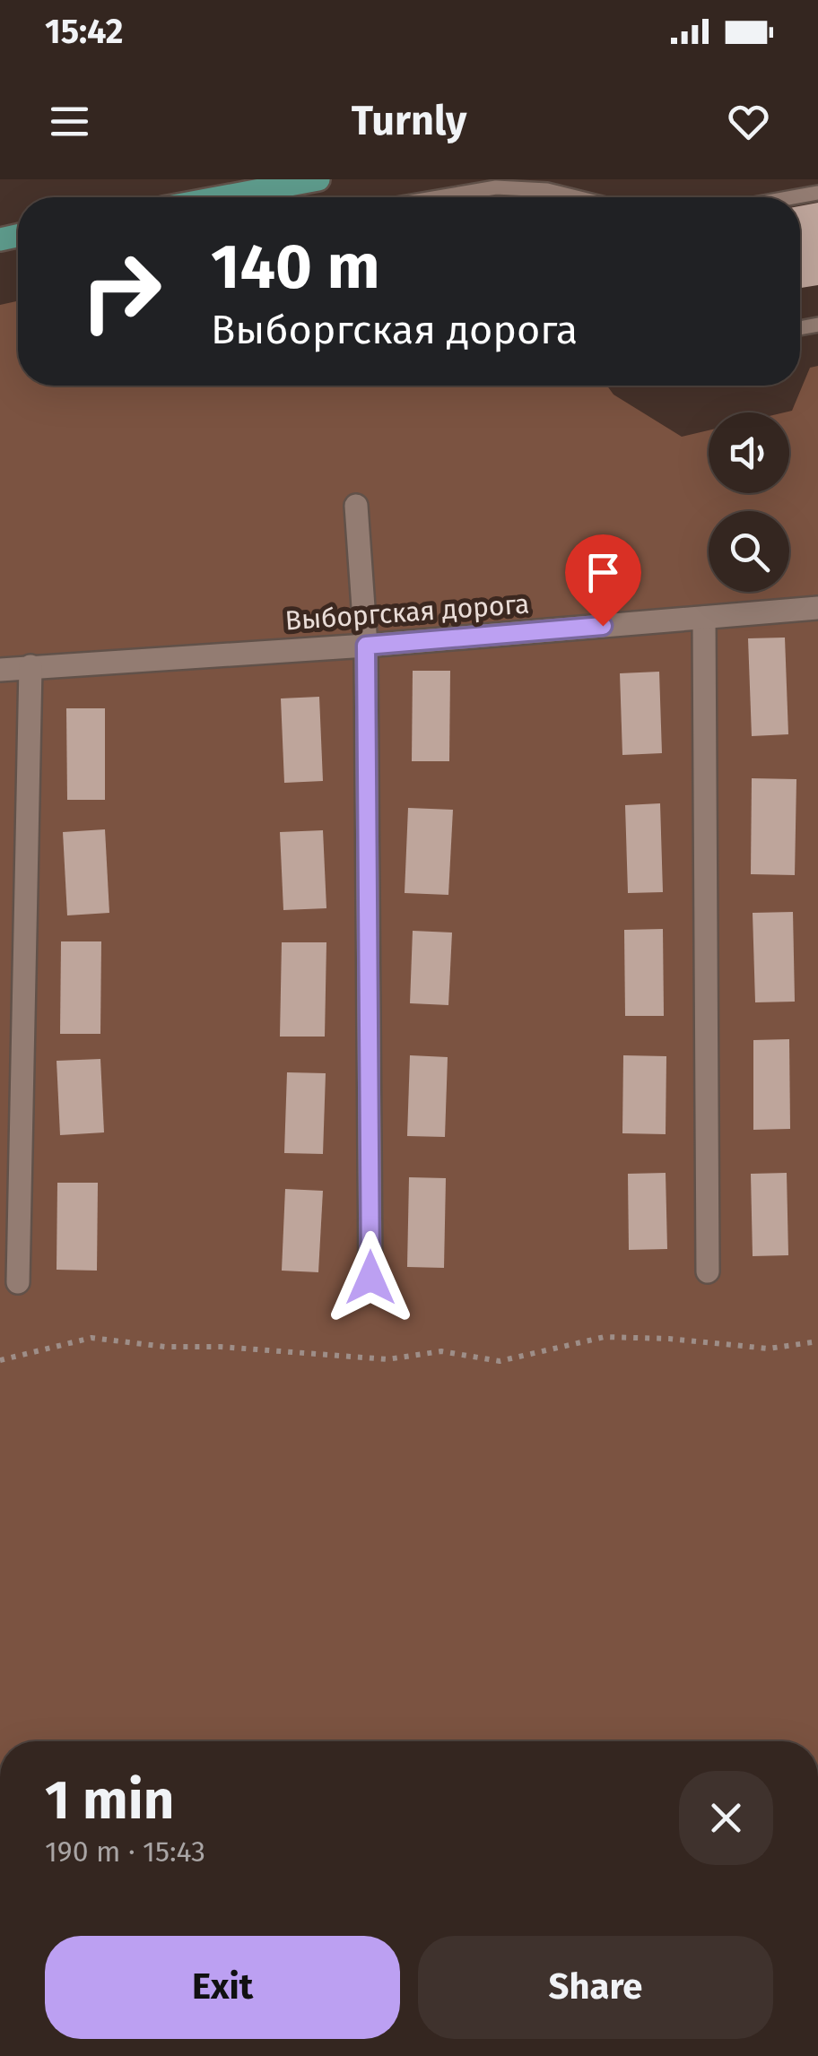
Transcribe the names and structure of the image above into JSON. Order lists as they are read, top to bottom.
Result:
{
  "streets": {
    "street": ["Выборгская дорога"]
  },
  "page": {
    "status": "15:42",
    "header": "Turnly",
    "turn": ["140 m", "Выборгская дорога"],
    "heading": ["1 min", "190 m · 15:43"],
    "buttons": ["Exit", "Share"]
  }
}
